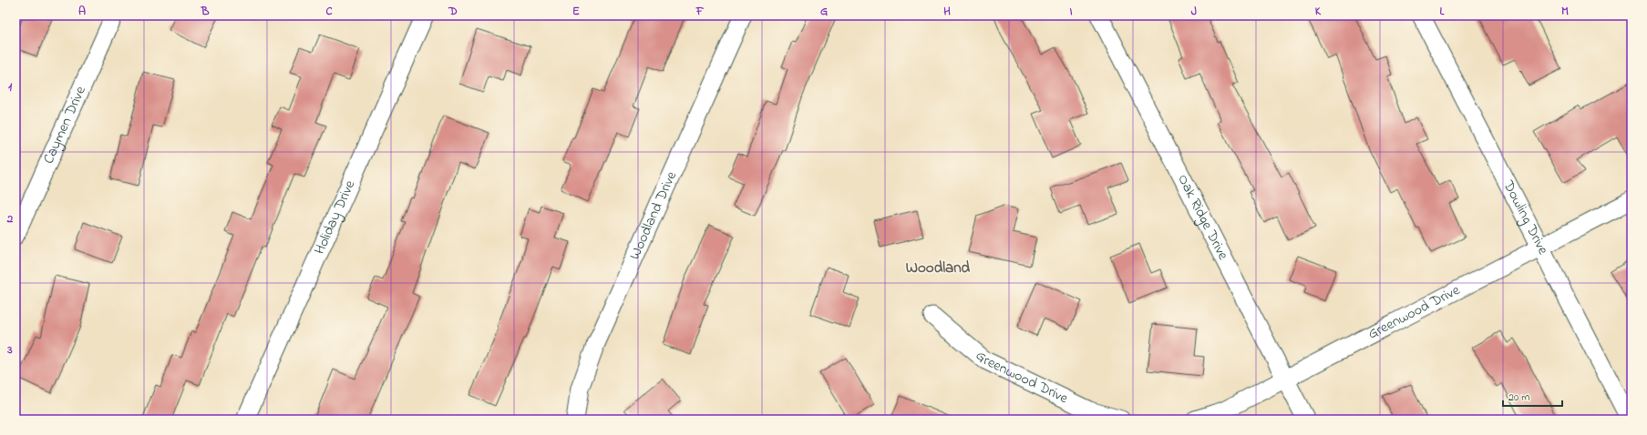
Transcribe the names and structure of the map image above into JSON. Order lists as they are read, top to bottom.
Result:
{
  "streets": {
    "street": [
      "Caymen Drive",
      "Woodland Drive",
      "Holiday Drive",
      "Oak Ridge Drive",
      "Dowling Drive",
      "Greenwood Drive"
    ]
  },
  "crossings": [
    ["Oak Ridge Drive", "Greenwood Drive"],
    ["Dowling Drive", "Greenwood Drive"]
  ],
  "districts": ["Woodland"],
  "scale_bar": "20 m",
  "grid": {
    "columns": [
      "A",
      "B",
      "C",
      "D",
      "E",
      "F",
      "G",
      "H",
      "I",
      "J",
      "K",
      "L",
      "M"
    ],
    "rows": ["1", "2", "3"]
  }
}
